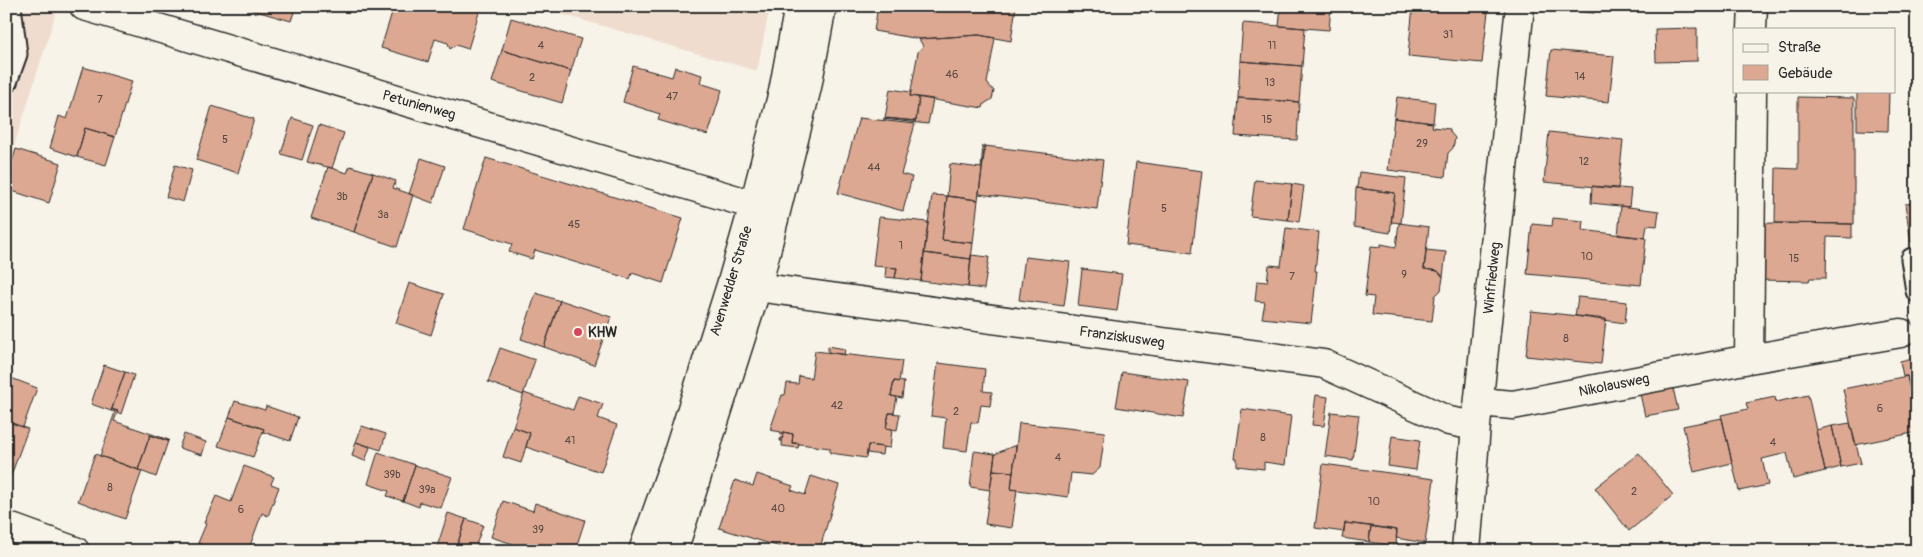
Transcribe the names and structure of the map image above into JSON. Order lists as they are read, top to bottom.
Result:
{
  "streets": {
    "street": [
      "Petunienweg",
      "Winfriedweg",
      "Avenwedder Straße",
      "Franziskusweg",
      "Nikolausweg"
    ]
  },
  "crossings": [
    ["Petunienweg", "Avenwedder Straße"],
    ["Winfriedweg", "Franziskusweg"],
    ["Winfriedweg", "Nikolausweg"],
    ["Avenwedder Straße", "Franziskusweg"],
    ["Franziskusweg", "Nikolausweg"]
  ],
  "places": ["KHW"],
  "house_numbers": [
    "31",
    "4",
    "11",
    "46",
    "14",
    "2",
    "13",
    "47",
    "7",
    "15",
    "5",
    "29",
    "12",
    "44",
    "3b",
    "5",
    "3a",
    "45",
    "1",
    "10",
    "15",
    "9",
    "7",
    "8",
    "42",
    "6",
    "2",
    "8",
    "41",
    "4",
    "4",
    "39b",
    "8",
    "39a",
    "2",
    "10",
    "40",
    "6",
    "39"
  ],
  "legend": ["Straße", "Gebäude"]
}
